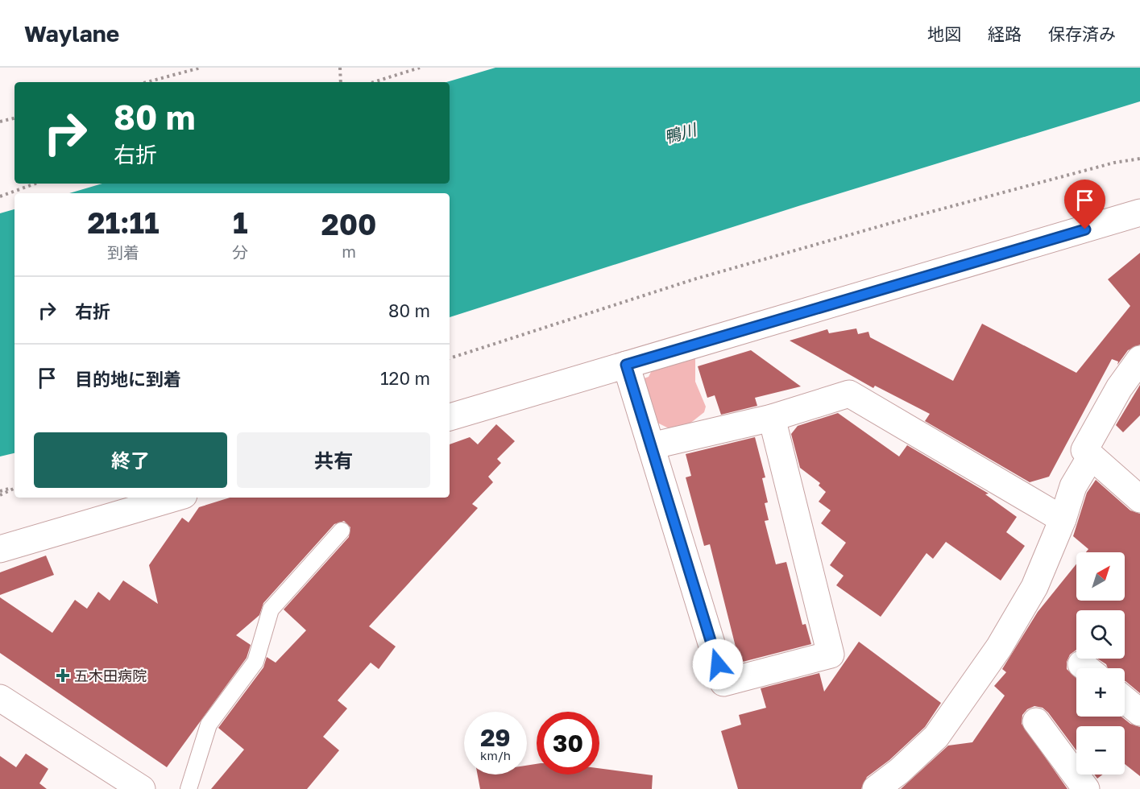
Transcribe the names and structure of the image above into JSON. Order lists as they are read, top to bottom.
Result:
{
  "water": ["鴨川"],
  "places": {
    "health": ["五木田病院"]
  },
  "north": "top right",
  "page": {
    "header": "Waylane",
    "nav": ["地図", "経路", "保存済み"],
    "turn": ["80 m", "右折"],
    "eta": [
      "21:11",
      "到着",
      "1",
      "分",
      "200",
      "m"
    ],
    "list": [
      {
        "name": "右折",
        "value": "80 m"
      },
      {
        "name": "目的地に到着",
        "value": "120 m"
      }
    ],
    "buttons": ["終了", "共有"],
    "map_buttons": ["+", "−"],
    "speed": "29 km/h",
    "limit": "30"
  }
}
